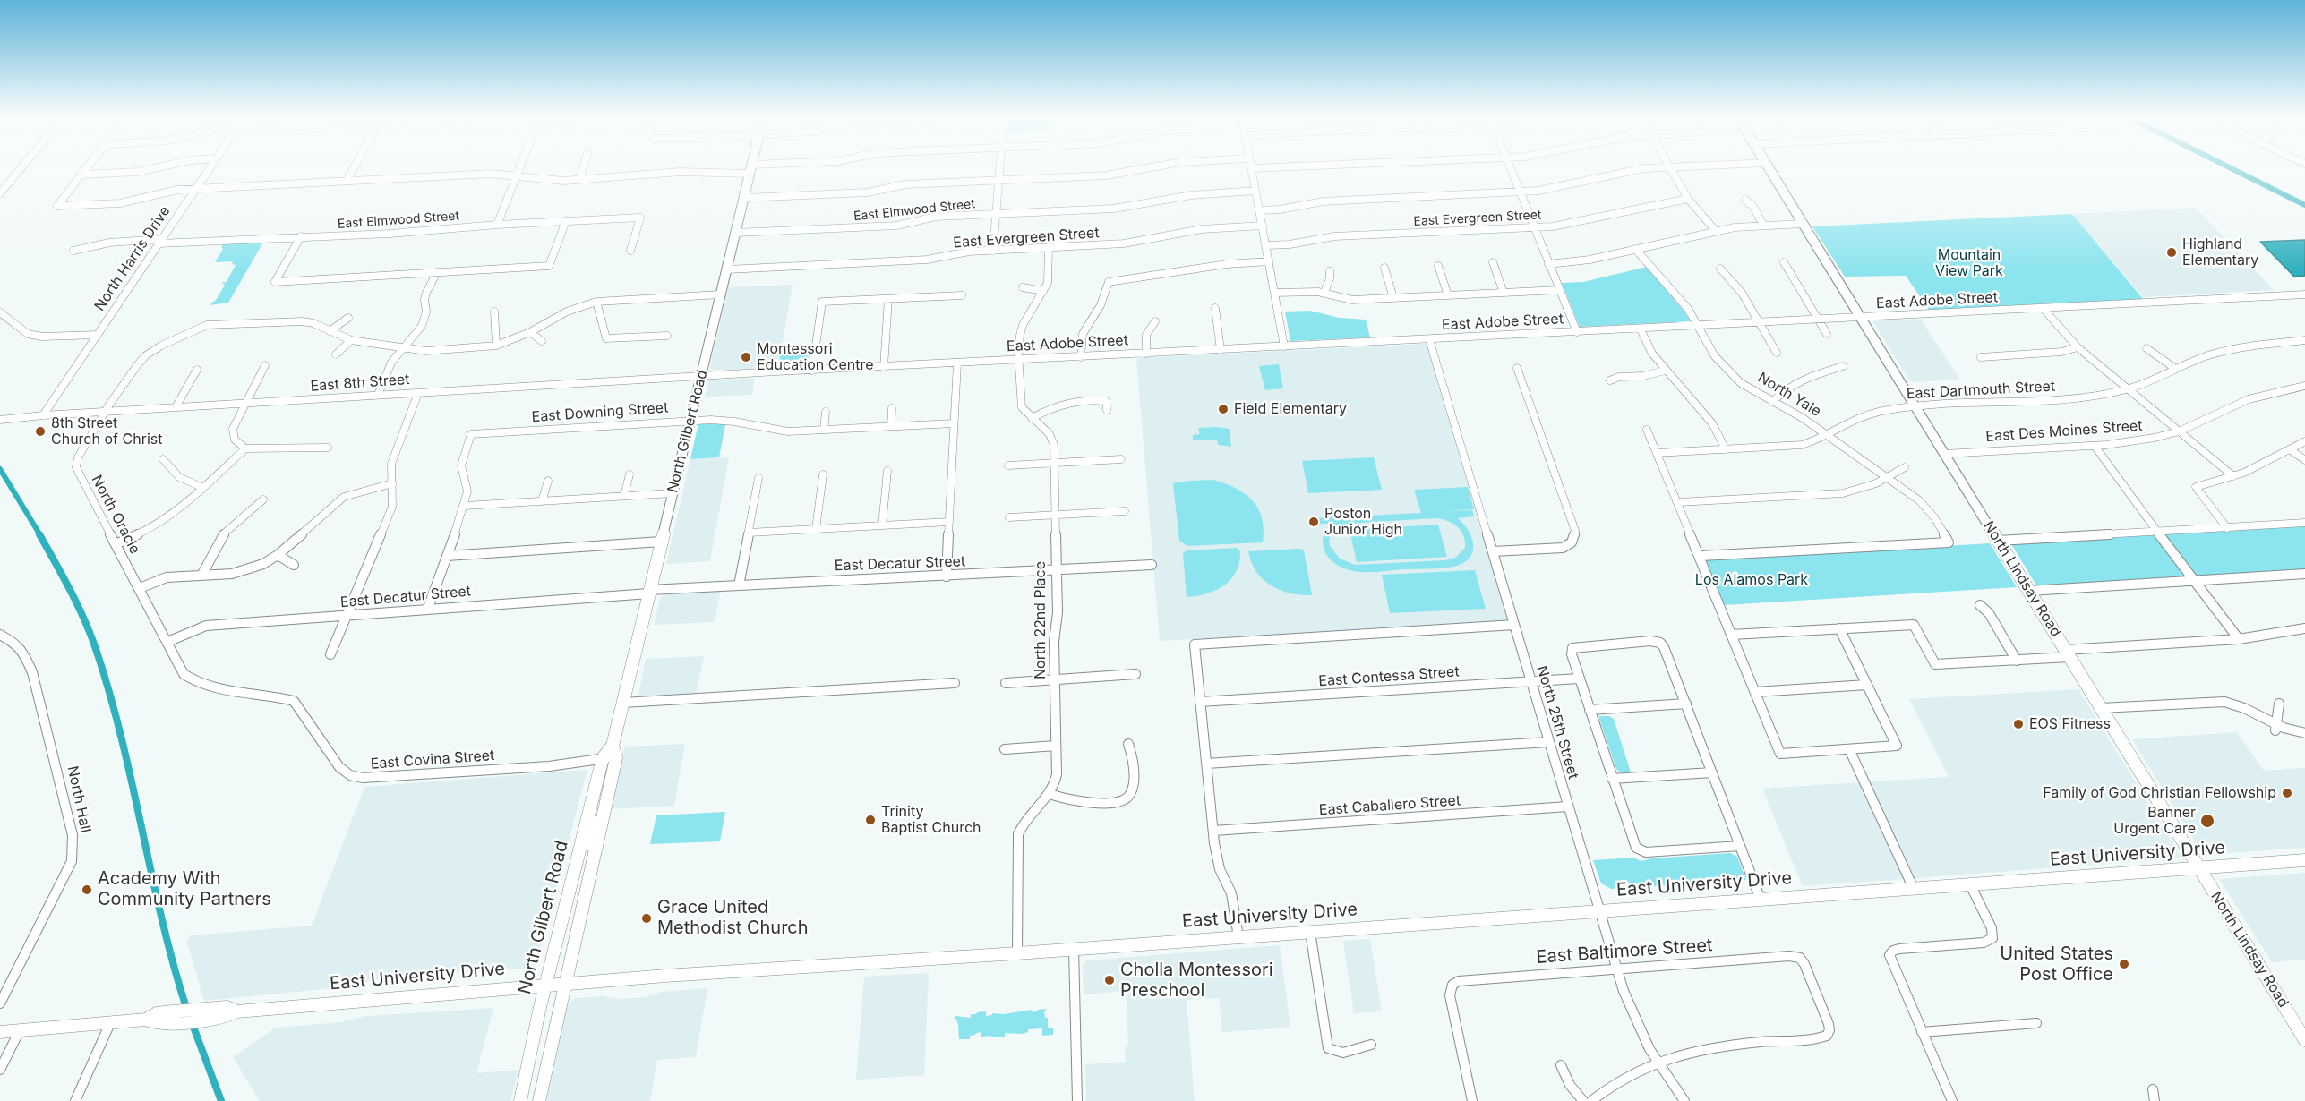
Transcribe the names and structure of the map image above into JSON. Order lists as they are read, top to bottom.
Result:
{
  "streets": {
    "main road": ["North Gilbert Road", "North Lindsay Road", "East University Drive"],
    "street": [
      "East Elmwood Street",
      "East Evergreen Street",
      "North Harris Drive",
      "East Adobe Street",
      "East 8th Street",
      "East Dartmouth Street",
      "North Yale",
      "East Downing Street",
      "East Des Moines Street",
      "North Oracle",
      "East Decatur Street",
      "North 22nd Place",
      "East Contessa Street",
      "North 25th Street",
      "East Covina Street",
      "North Hall",
      "East Caballero Street",
      "East Baltimore Street"
    ]
  },
  "crossings": [
    ["East Elmwood Street", "North Harris Drive"],
    ["East Elmwood Street", "North Gilbert Road"],
    ["East Evergreen Street", "North Gilbert Road"],
    ["North Harris Drive", "East 8th Street"],
    ["East Adobe Street", "East 8th Street"],
    ["East Adobe Street", "North Yale"],
    ["East Adobe Street", "North Gilbert Road"],
    ["East Adobe Street", "North Lindsay Road"],
    ["East Adobe Street", "North 25th Street"],
    ["East 8th Street", "North Gilbert Road"],
    ["East 8th Street", "North Oracle"],
    ["East Dartmouth Street", "North Yale"],
    ["East Dartmouth Street", "North Lindsay Road"],
    ["East Downing Street", "North Gilbert Road"],
    ["North Gilbert Road", "North Oracle"],
    ["North Gilbert Road", "East Decatur Street"],
    ["North Gilbert Road", "East Covina Street"],
    ["North Gilbert Road", "East University Drive"],
    ["East Des Moines Street", "North Lindsay Road"],
    ["North Oracle", "East Decatur Street"],
    ["North Oracle", "East Covina Street"],
    ["East Decatur Street", "North 22nd Place"],
    ["North Lindsay Road", "East University Drive"],
    ["North 22nd Place", "East University Drive"],
    ["East Contessa Street", "North 25th Street"],
    ["North 25th Street", "East Caballero Street"],
    ["North 25th Street", "East University Drive"],
    ["North 25th Street", "East Baltimore Street"]
  ],
  "parks": ["Mountain View Park", "Los Alamos Park"],
  "places": [
    "Highland Elementary",
    "Montessori Education Centre",
    "Field Elementary",
    "8th Street Church of Christ",
    "Poston Junior High",
    "EOS Fitness",
    "Family of God Christian Fellowship",
    "Trinity Baptist Church",
    "Banner Urgent Care",
    "Academy With Community Partners",
    "Grace United Methodist Church",
    "United States Post Office",
    "Cholla Montessori Preschool"
  ]
}
